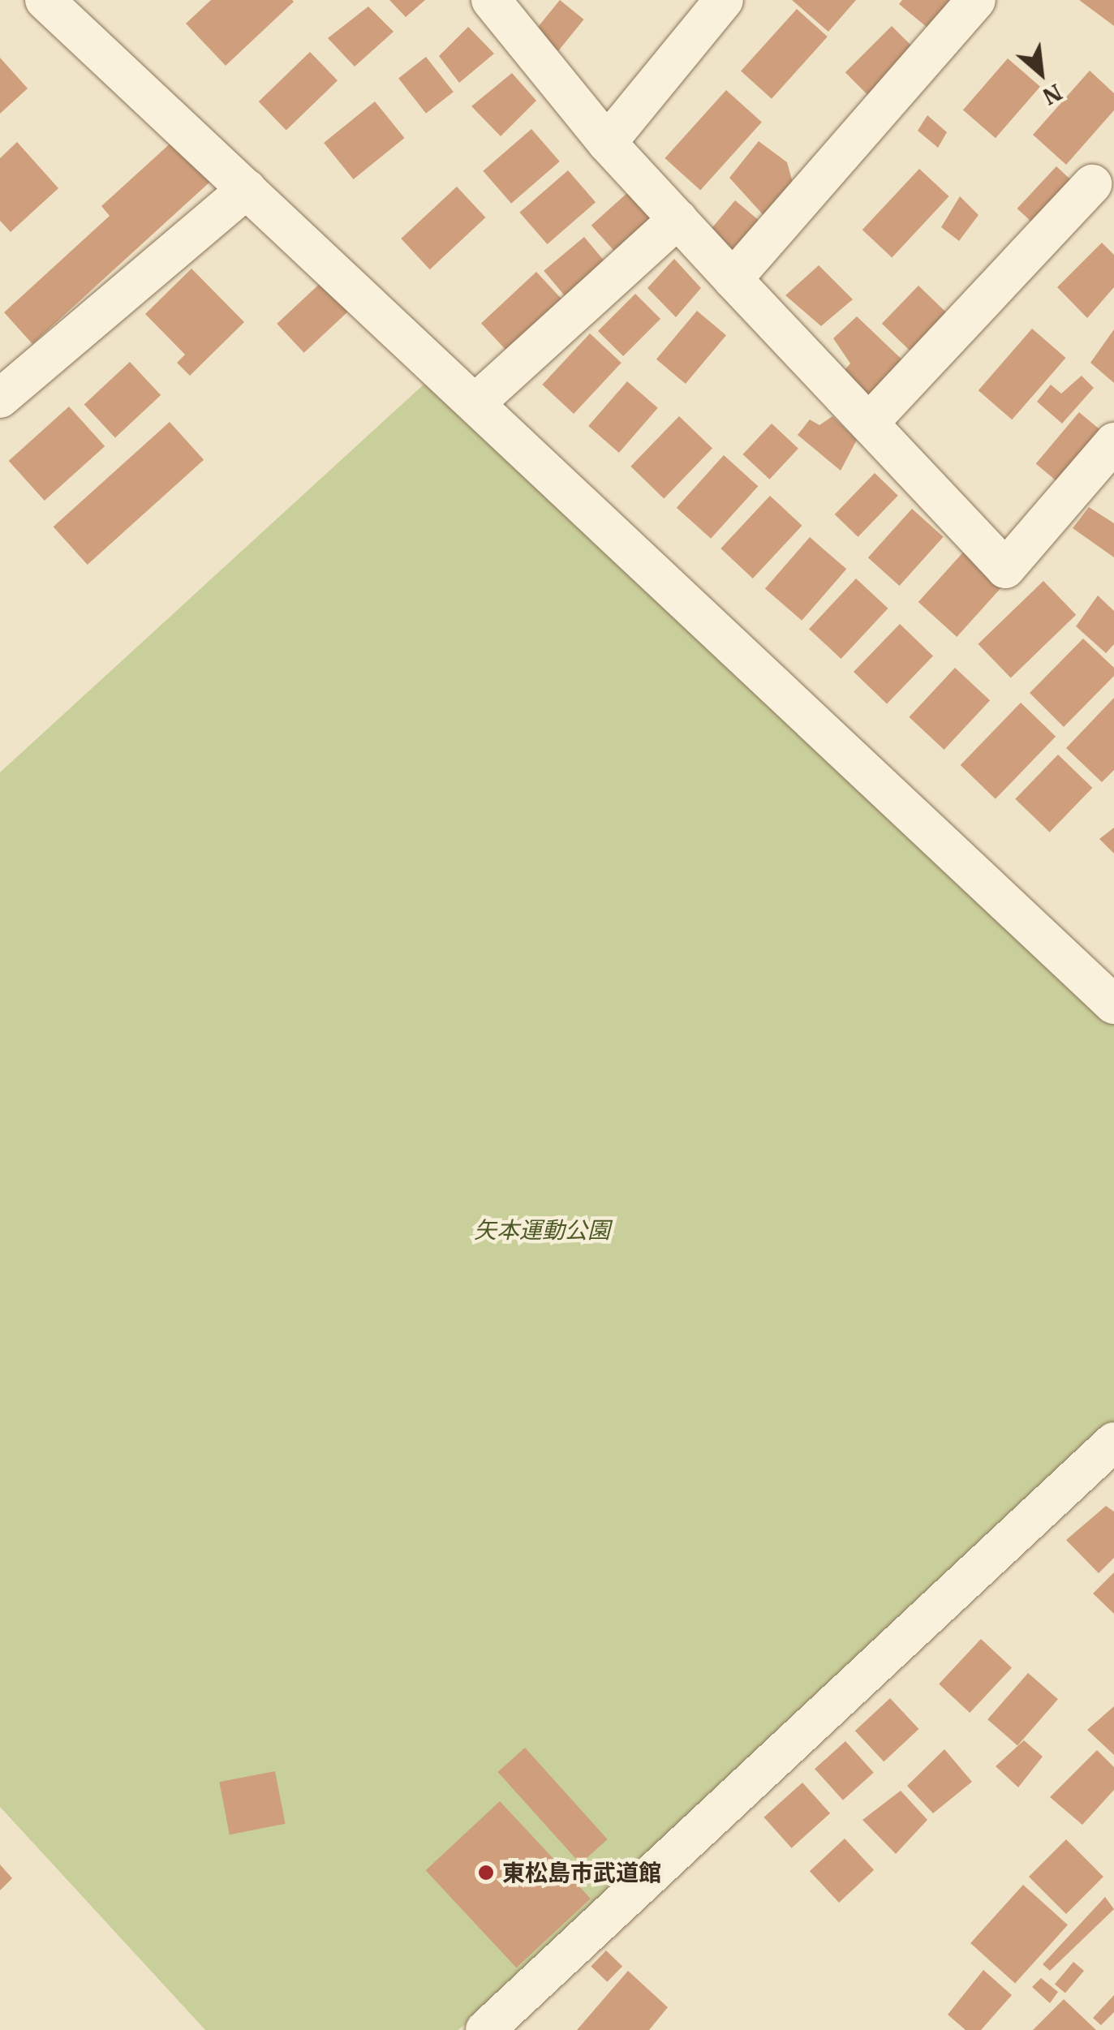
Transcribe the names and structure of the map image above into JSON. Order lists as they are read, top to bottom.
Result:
{
  "parks": ["矢本運動公園"],
  "places": ["東松島市武道館"],
  "north": "bottom right"
}
